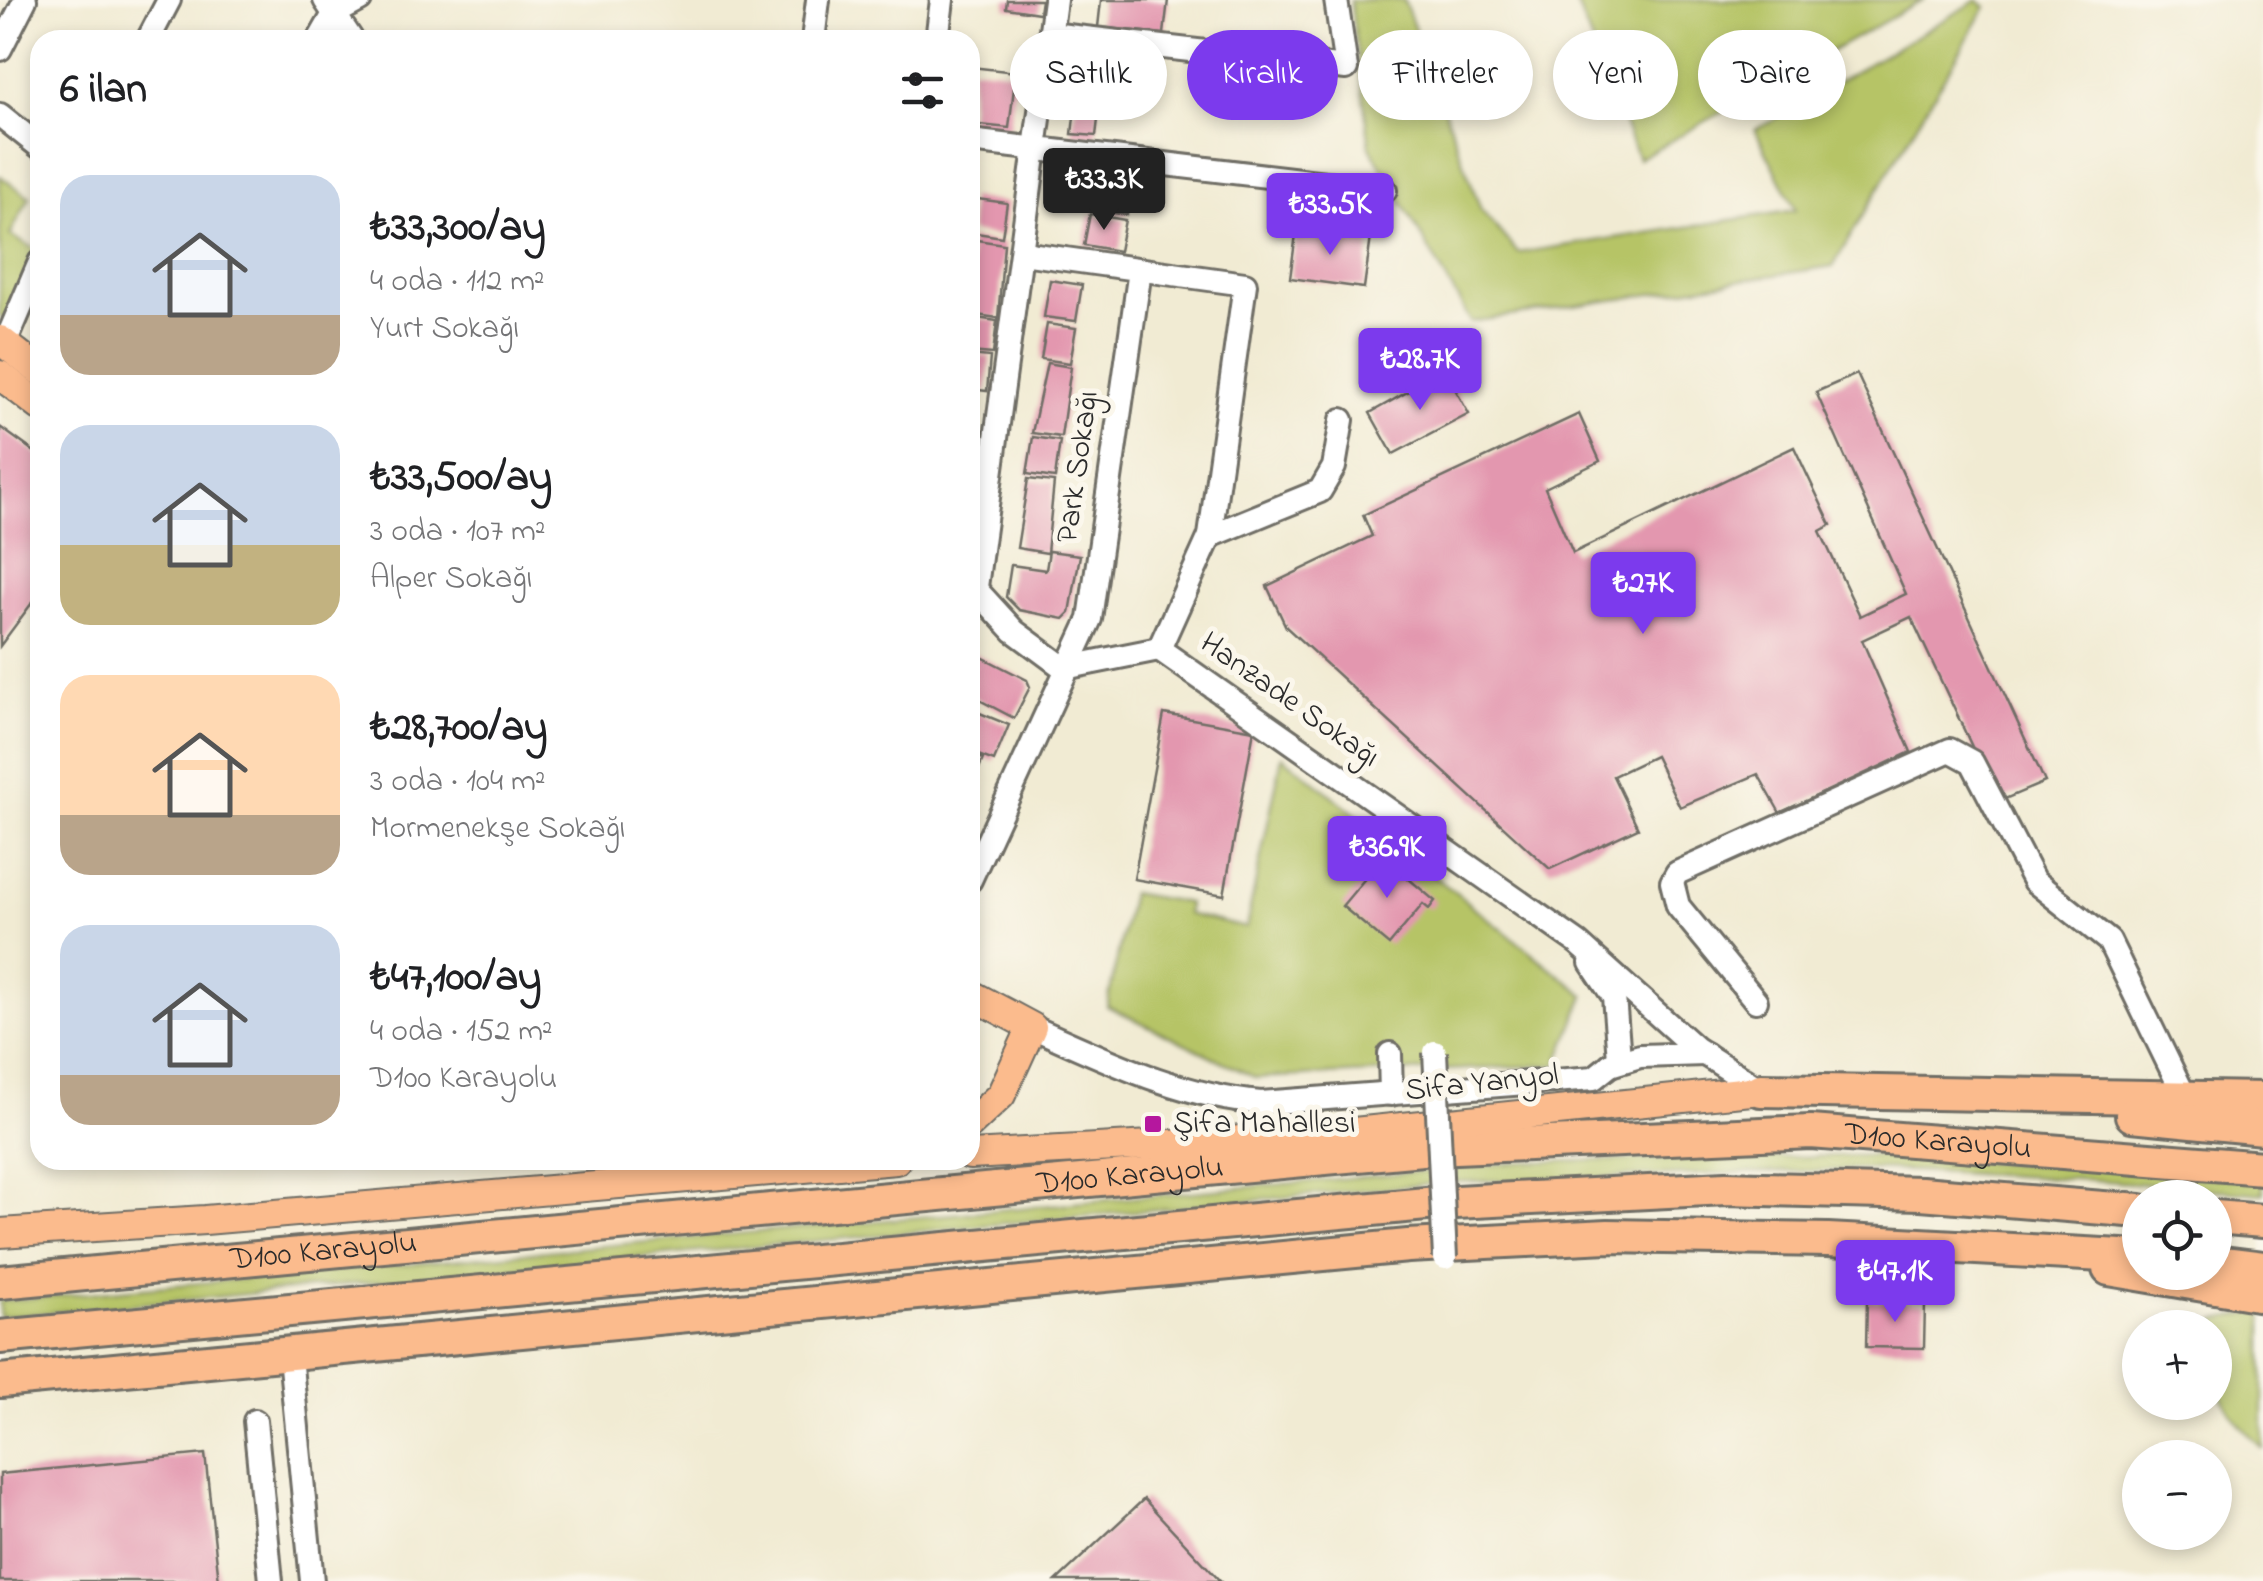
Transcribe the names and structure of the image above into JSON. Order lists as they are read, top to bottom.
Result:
{
  "streets": {
    "highway": ["D100 Karayolu"],
    "main road": ["Sifa Yanyol"],
    "street": ["Park Sokağı", "Hanzade Sokağı"]
  },
  "crossings": [
    ["Hanzade Sokağı", "Sifa Yanyol"]
  ],
  "places": {
    "transit": ["Şifa Mahallesi"]
  },
  "page": {
    "chip": [
      "Satılık",
      "Kiralık",
      "Filtreler",
      "Yeni",
      "Daire"
    ],
    "heading": "6 ilan",
    "price": [
      "₺33.3K",
      "₺33.5K",
      "₺28.7K",
      "₺27K",
      "₺36.9K",
      "₺47.1K"
    ],
    "list": [
      {
        "name": "₺33,300/ay",
        "note": "4 oda · 112 m² · Yurt Sokağı"
      },
      {
        "name": "₺33,500/ay",
        "note": "3 oda · 107 m² · Alper Sokağı"
      },
      {
        "name": "₺28,700/ay",
        "note": "3 oda · 104 m² · Mormenekşe Sokağı"
      },
      {
        "name": "₺47,100/ay",
        "note": "4 oda · 152 m² · D100 Karayolu"
      }
    ],
    "map_buttons": ["+", "−"]
  }
}
